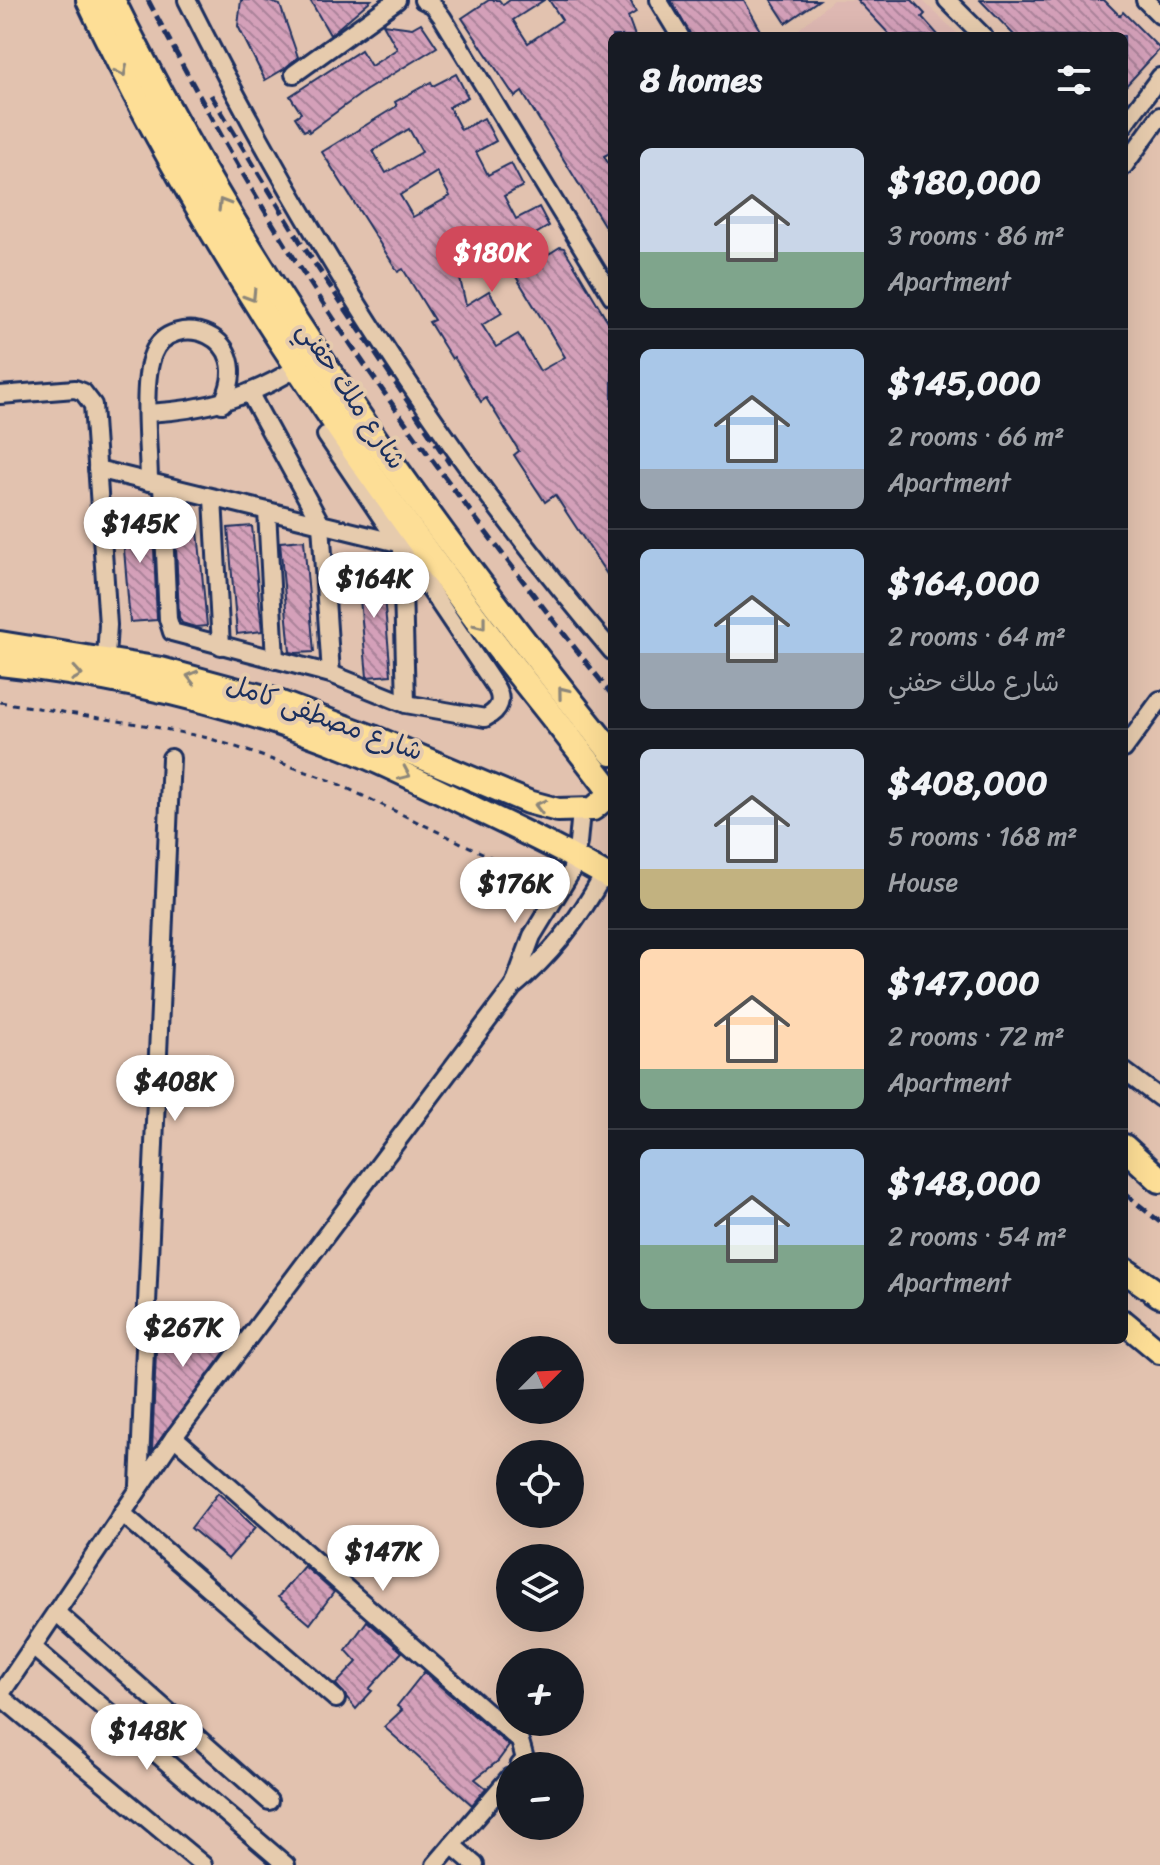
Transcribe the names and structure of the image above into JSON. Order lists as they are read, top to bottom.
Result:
{
  "streets": {
    "highway": ["شارع ملك حفني"],
    "main road": ["شارع مصطفى كامل"]
  },
  "north": "top right",
  "page": {
    "heading": "8 homes",
    "list": [
      {
        "name": "$180,000",
        "note": "3 rooms · 86 m² · Apartment"
      },
      {
        "name": "$145,000",
        "note": "2 rooms · 66 m² · Apartment"
      },
      {
        "name": "$164,000",
        "note": "2 rooms · 64 m² · شارع ملك حفني"
      },
      {
        "name": "$408,000",
        "note": "5 rooms · 168 m² · House"
      },
      {
        "name": "$147,000",
        "note": "2 rooms · 72 m² · Apartment"
      },
      {
        "name": "$148,000",
        "note": "2 rooms · 54 m² · Apartment"
      }
    ],
    "price": [
      "$180K",
      "$145K",
      "$164K",
      "$176K",
      "$408K",
      "$267K",
      "$147K",
      "$148K"
    ],
    "map_buttons": ["+", "−"]
  }
}
